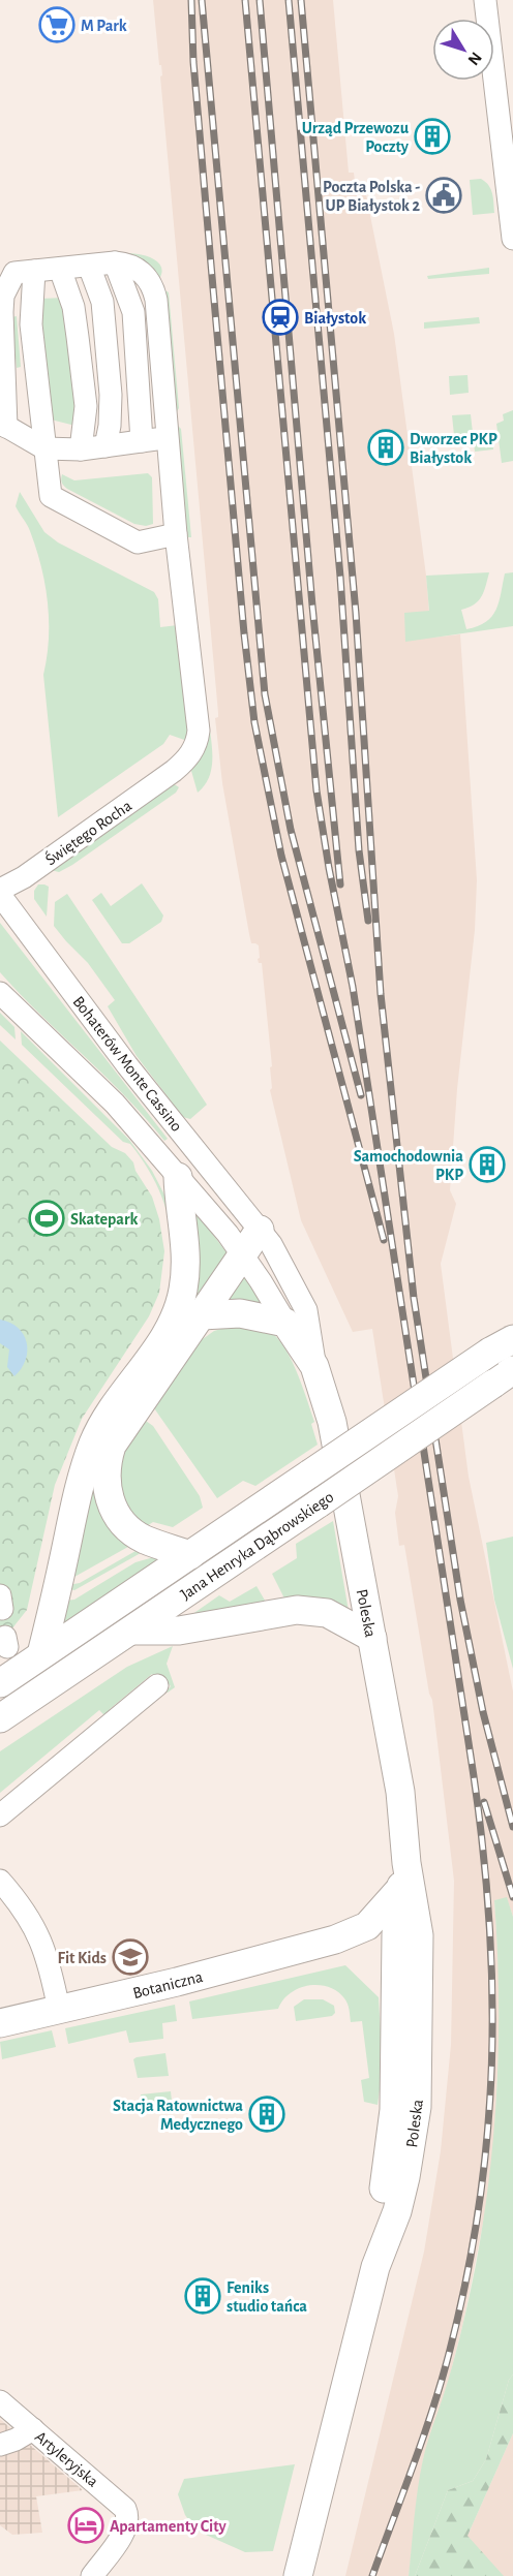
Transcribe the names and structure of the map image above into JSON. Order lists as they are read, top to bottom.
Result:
{
  "streets": {
    "main road": ["Jana Henryka Dąbrowskiego", "Poleska", "Botaniczna"],
    "street": ["Świętego Rocha", "Bohaterów Monte Cassino", "Artyleryjska"]
  },
  "crossings": [
    ["Bohaterów Monte Cassino", "Poleska"],
    ["Poleska", "Botaniczna"]
  ],
  "places": {
    "supermarket": ["M Park"],
    "building": [
      "Urząd Przewozu Poczty",
      "Dworzec PKP Białystok",
      "Samochodownia PKP",
      "Stacja Ratownictwa Medycznego",
      "Feniks studio tańca"
    ],
    "public building": ["Poczta Polska - UP Białystok 2"],
    "station": ["Białystok"],
    "sports": ["Skatepark"],
    "school or university": ["Fit Kids"],
    "hotel": ["Apartamenty City"]
  },
  "north": "bottom right"
}
